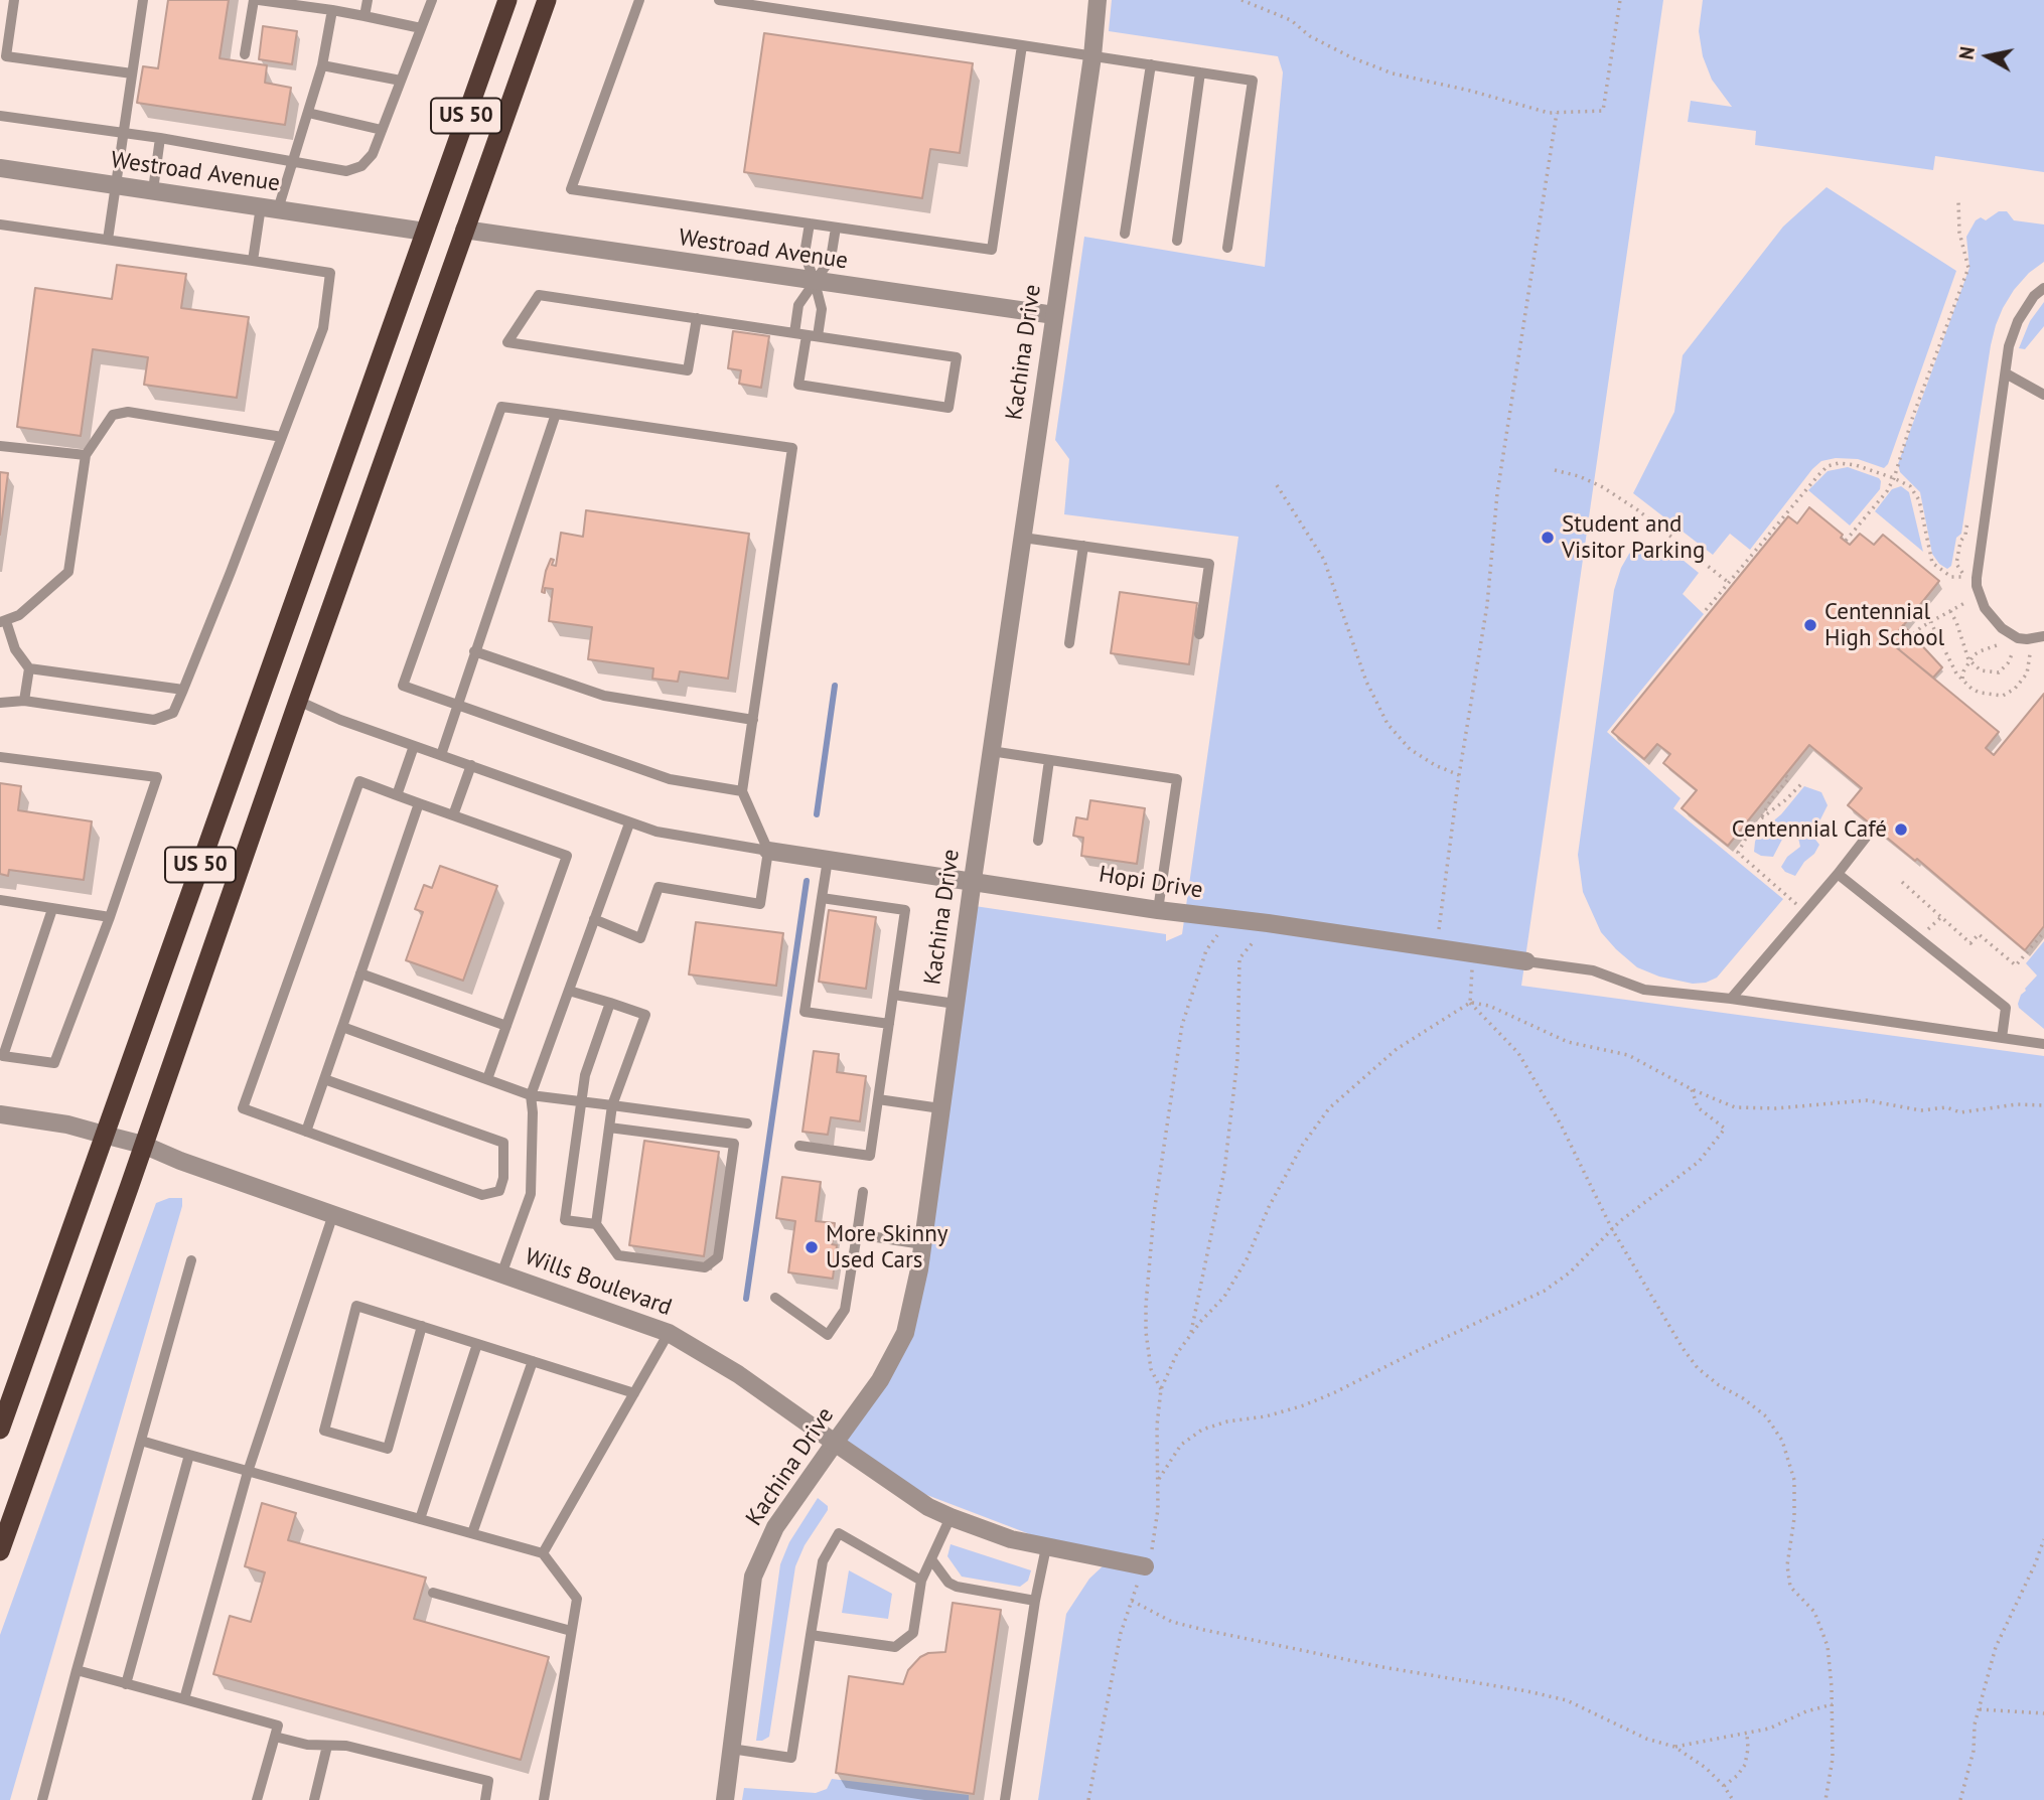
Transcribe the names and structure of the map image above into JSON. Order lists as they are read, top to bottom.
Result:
{
  "streets": {
    "highway": ["US 50"],
    "street": [
      "Westroad Avenue",
      "Kachina Drive",
      "Hopi Drive",
      "Wills Boulevard"
    ]
  },
  "crossings": [
    ["US 50", "Westroad Avenue"],
    ["US 50", "Wills Boulevard"],
    ["Westroad Avenue", "Kachina Drive"],
    ["Kachina Drive", "Hopi Drive"],
    ["Kachina Drive", "Wills Boulevard"]
  ],
  "places": [
    "Student and Visitor Parking",
    "Centennial High School",
    "Centennial Café",
    "More Skinny Used Cars"
  ],
  "north": "left"
}
